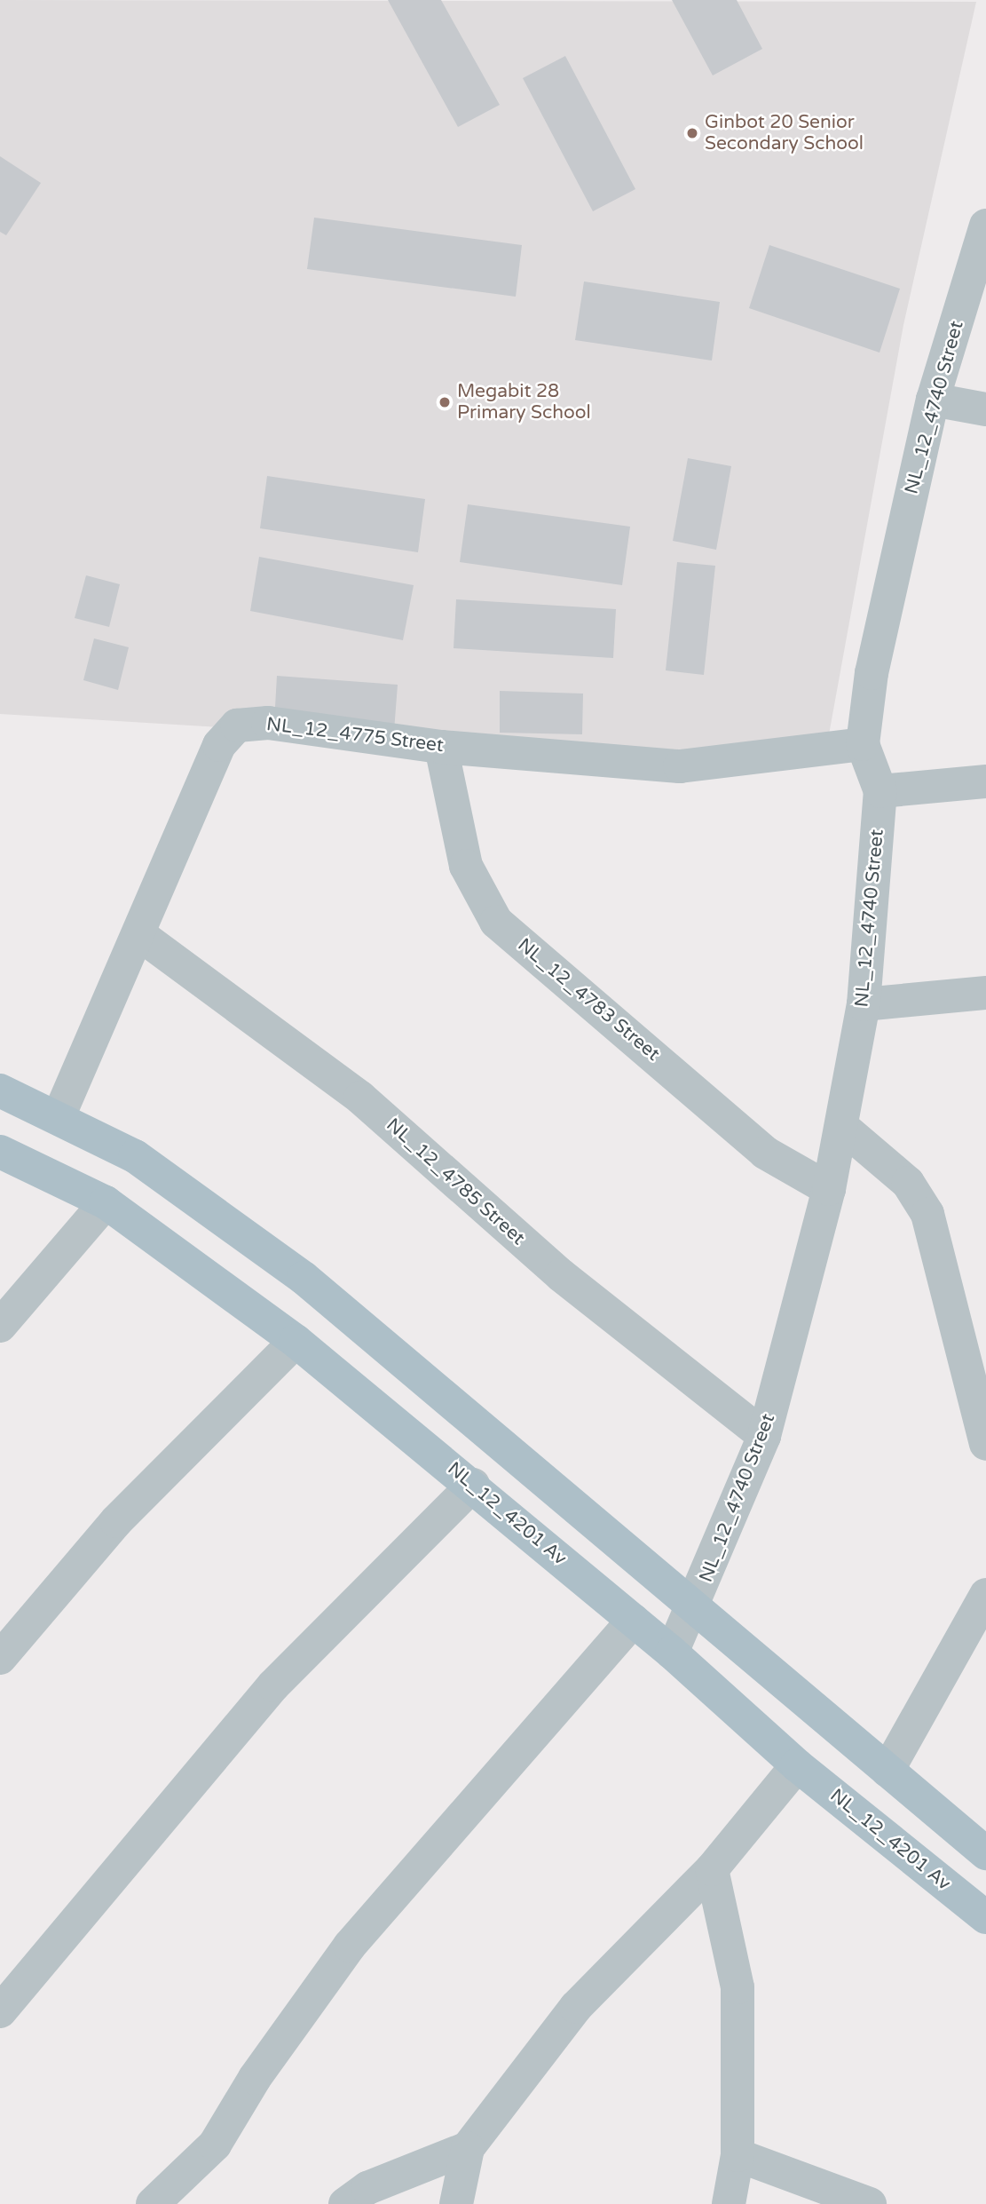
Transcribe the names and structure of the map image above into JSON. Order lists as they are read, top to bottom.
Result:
{
  "streets": {
    "main road": ["NL_12_4201 Av"],
    "street": [
      "NL_12_4740 Street",
      "NL_12_4775 Street",
      "NL_12_4783 Street",
      "NL_12_4785 Street"
    ]
  },
  "crossings": [
    ["NL_12_4740 Street", "NL_12_4775 Street"],
    ["NL_12_4740 Street", "NL_12_4783 Street"],
    ["NL_12_4740 Street", "NL_12_4785 Street"],
    ["NL_12_4740 Street", "NL_12_4201 Av"],
    ["NL_12_4775 Street", "NL_12_4783 Street"],
    ["NL_12_4775 Street", "NL_12_4785 Street"]
  ],
  "places": ["Ginbot 20 Senior Secondary School", "Megabit 28 Primary School"]
}
